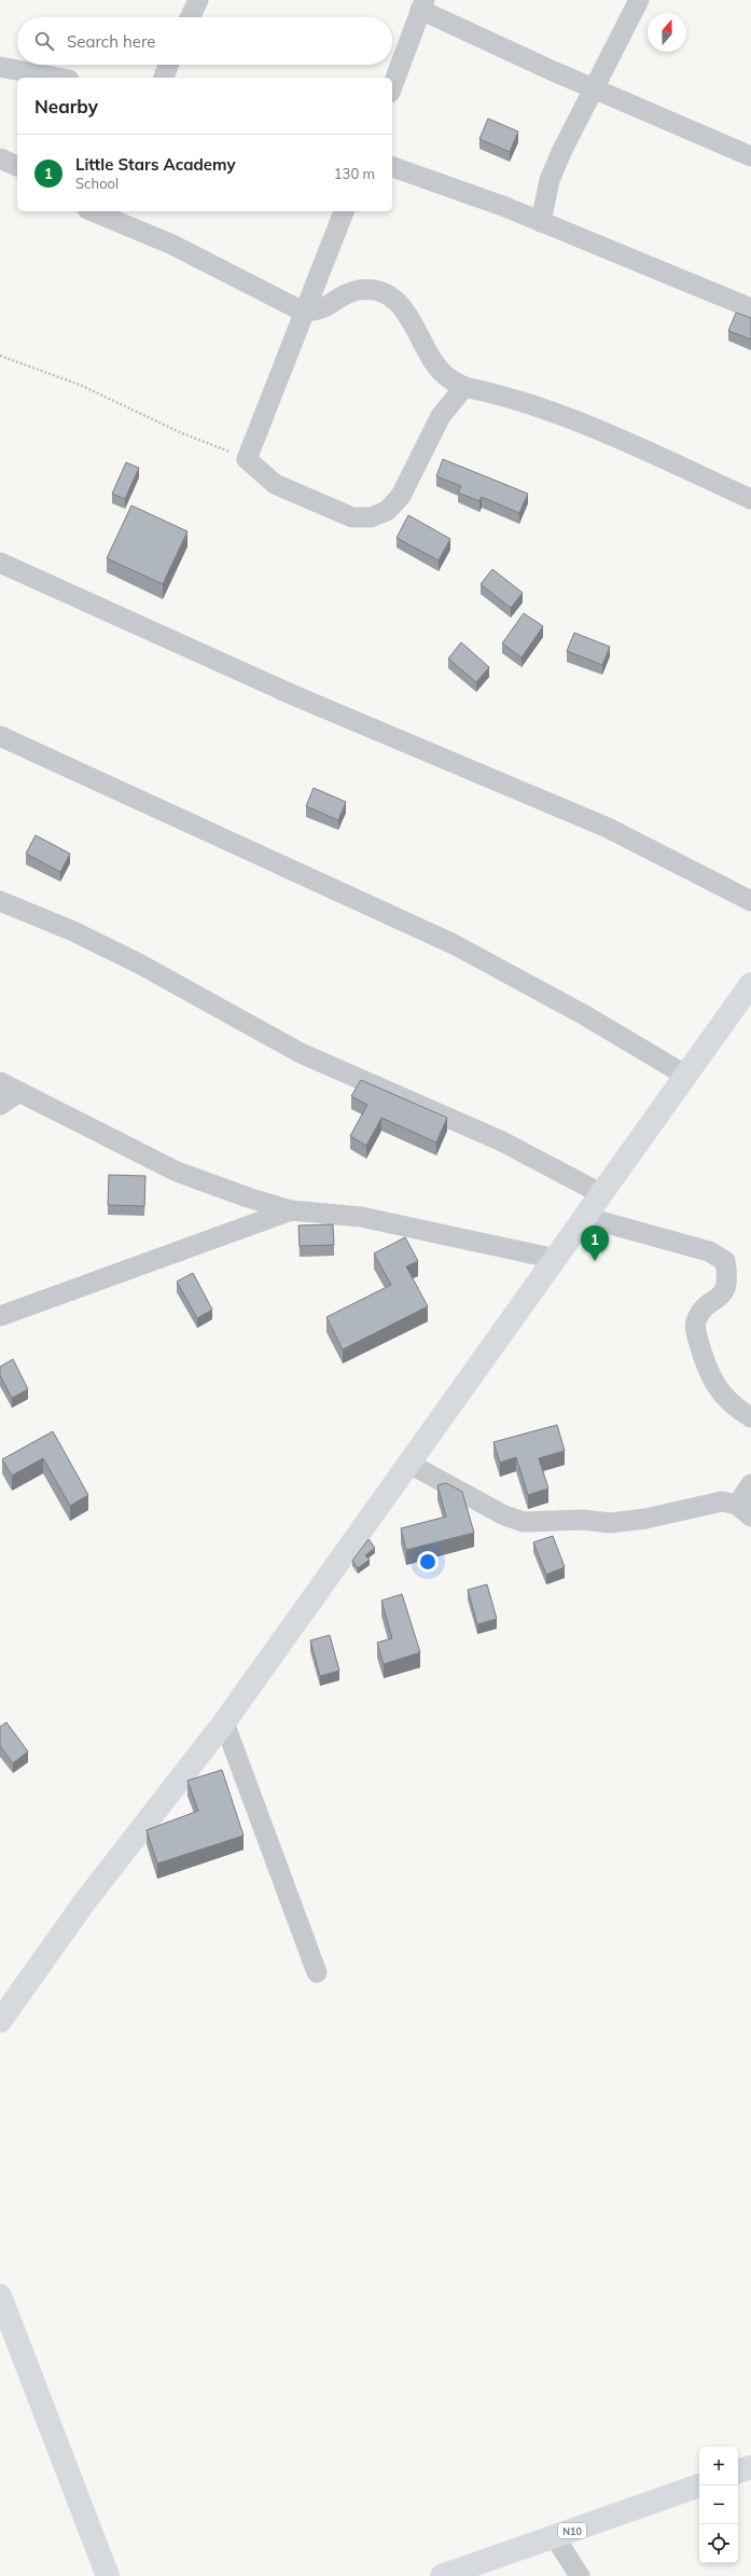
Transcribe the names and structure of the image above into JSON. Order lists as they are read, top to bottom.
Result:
{
  "streets": {
    "main road": ["N10"]
  },
  "north": "top",
  "page": {
    "search": "Search here",
    "heading": "Nearby",
    "list": [
      {
        "mark": "1",
        "name": "Little Stars Academy",
        "note": "School",
        "value": "130 m"
      }
    ],
    "pins": "1",
    "map_buttons": ["+", "−"]
  }
}
